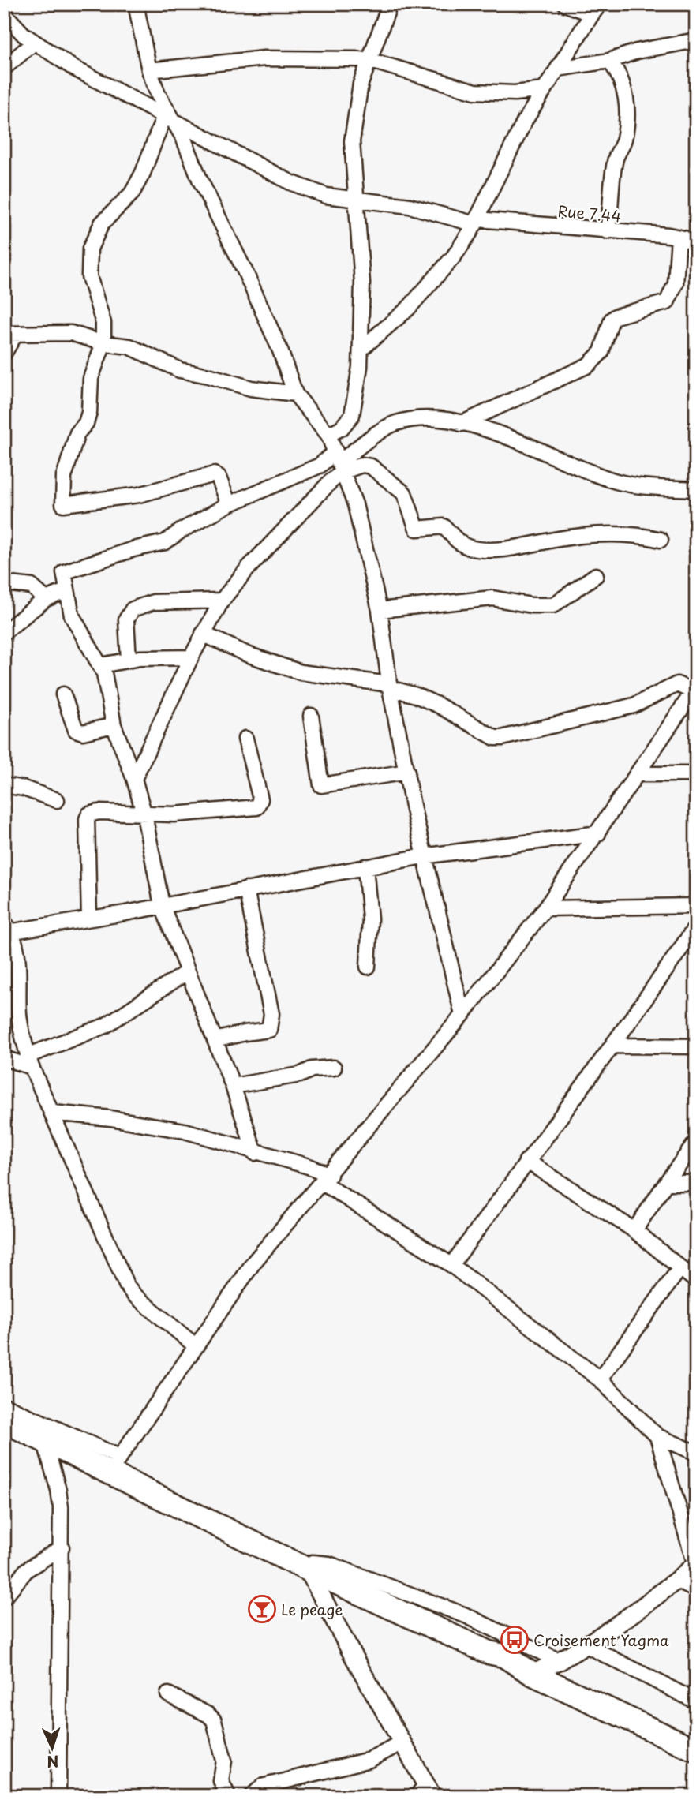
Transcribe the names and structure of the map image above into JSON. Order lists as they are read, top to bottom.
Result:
{
  "streets": {
    "street": ["Rue 7.44"]
  },
  "places": {
    "bar": ["Le peage"],
    "bus stop": ["Croisement Yagma"]
  },
  "north": "bottom"
}
